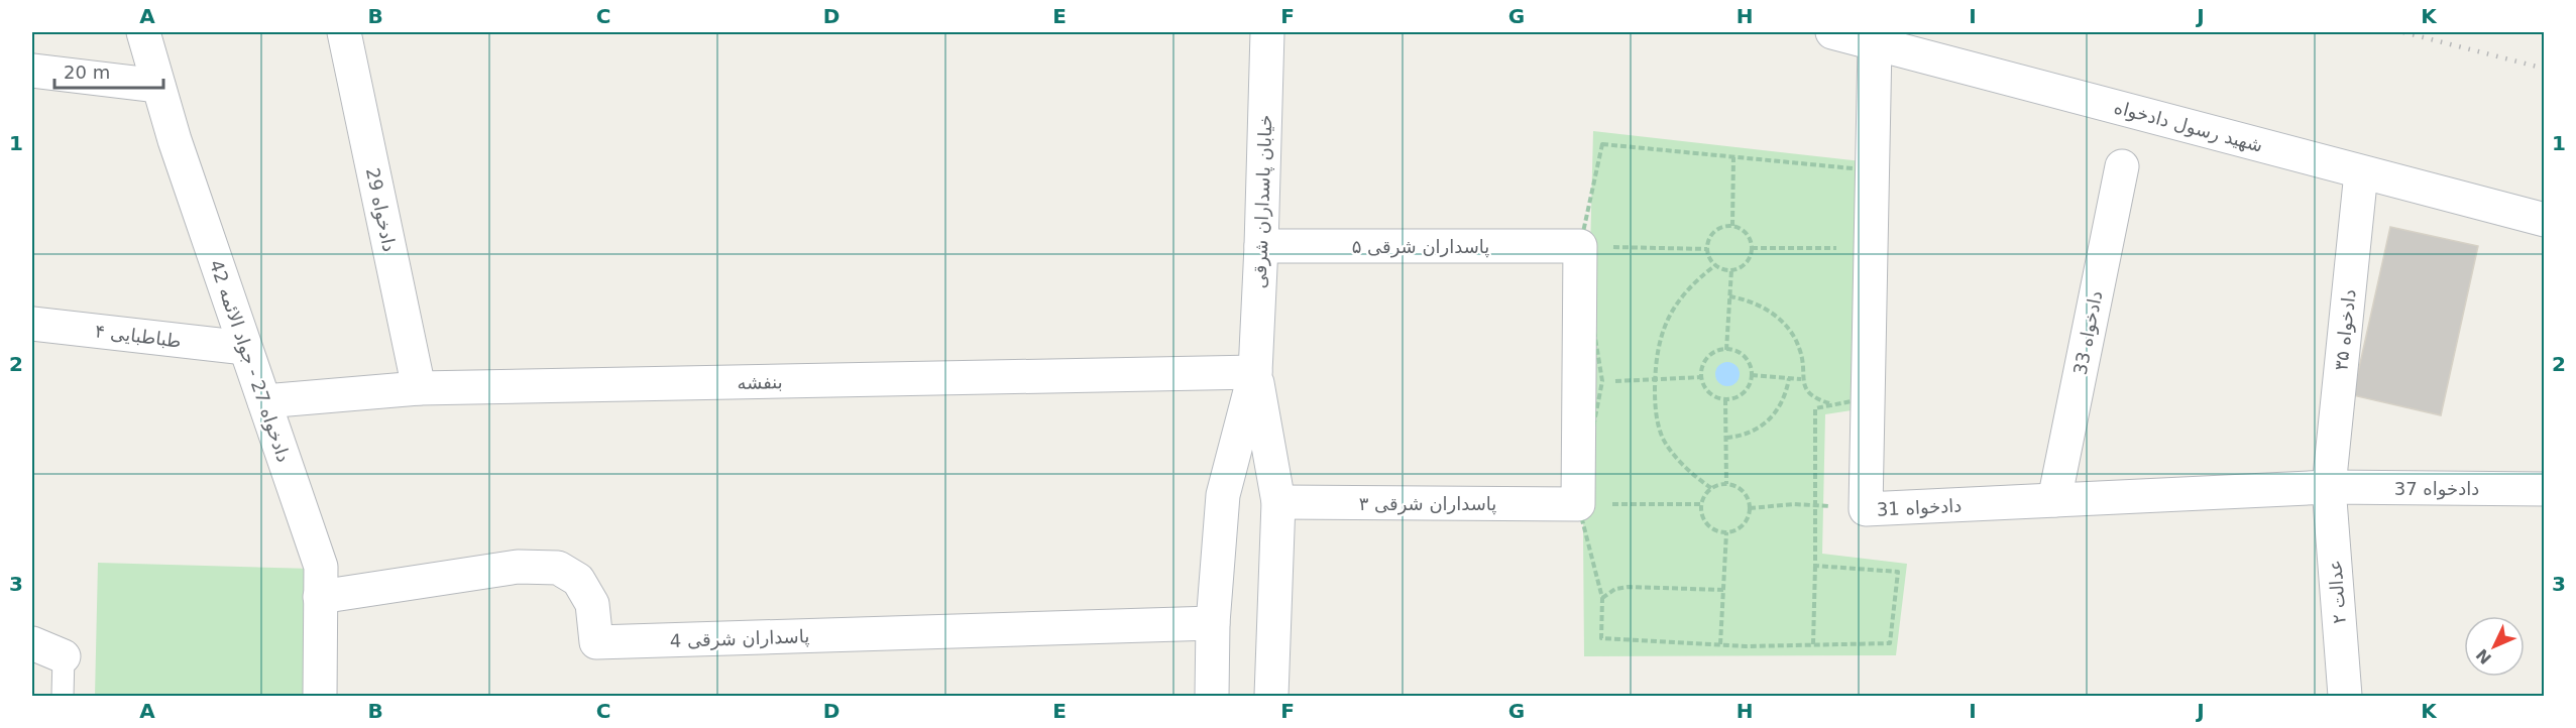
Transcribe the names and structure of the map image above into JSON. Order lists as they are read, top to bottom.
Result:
{
  "streets": {
    "street": [
      "شهید رسول دادخواه",
      "خیابان پاسداران شرقی",
      "دادخواه 29",
      "پاسداران شرقی ۵",
      "دادخواه ۳۵",
      "دادخواه 33",
      "طباطبایی ۴",
      "دادخواه 27 - جواد الائمه 42",
      "بنفشه",
      "دادخواه 37",
      "پاسداران شرقی ۳",
      "دادخواه 31",
      "عدالت ۲",
      "پاسداران شرقی 4"
    ]
  },
  "crossings": [
    ["شهید رسول دادخواه", "دادخواه ۳۵"],
    ["شهید رسول دادخواه", "دادخواه 31"],
    ["خیابان پاسداران شرقی", "پاسداران شرقی ۵"],
    ["خیابان پاسداران شرقی", "بنفشه"],
    ["خیابان پاسداران شرقی", "پاسداران شرقی ۳"],
    ["خیابان پاسداران شرقی", "پاسداران شرقی 4"],
    ["دادخواه 29", "بنفشه"],
    ["دادخواه ۳۵", "دادخواه 37"],
    ["دادخواه ۳۵", "دادخواه 31"],
    ["دادخواه ۳۵", "عدالت ۲"],
    ["دادخواه 33", "دادخواه 31"],
    ["طباطبایی ۴", "دادخواه 27 - جواد الائمه 42"],
    ["دادخواه 27 - جواد الائمه 42", "بنفشه"],
    ["دادخواه 27 - جواد الائمه 42", "پاسداران شرقی 4"],
    ["دادخواه 37", "دادخواه 31"],
    ["دادخواه 37", "عدالت ۲"],
    ["دادخواه 31", "عدالت ۲"]
  ],
  "scale_bar": "20 m",
  "north": "bottom left",
  "grid": {
    "columns": [
      "A",
      "B",
      "C",
      "D",
      "E",
      "F",
      "G",
      "H",
      "I",
      "J",
      "K"
    ],
    "rows": ["1", "2", "3"]
  }
}
